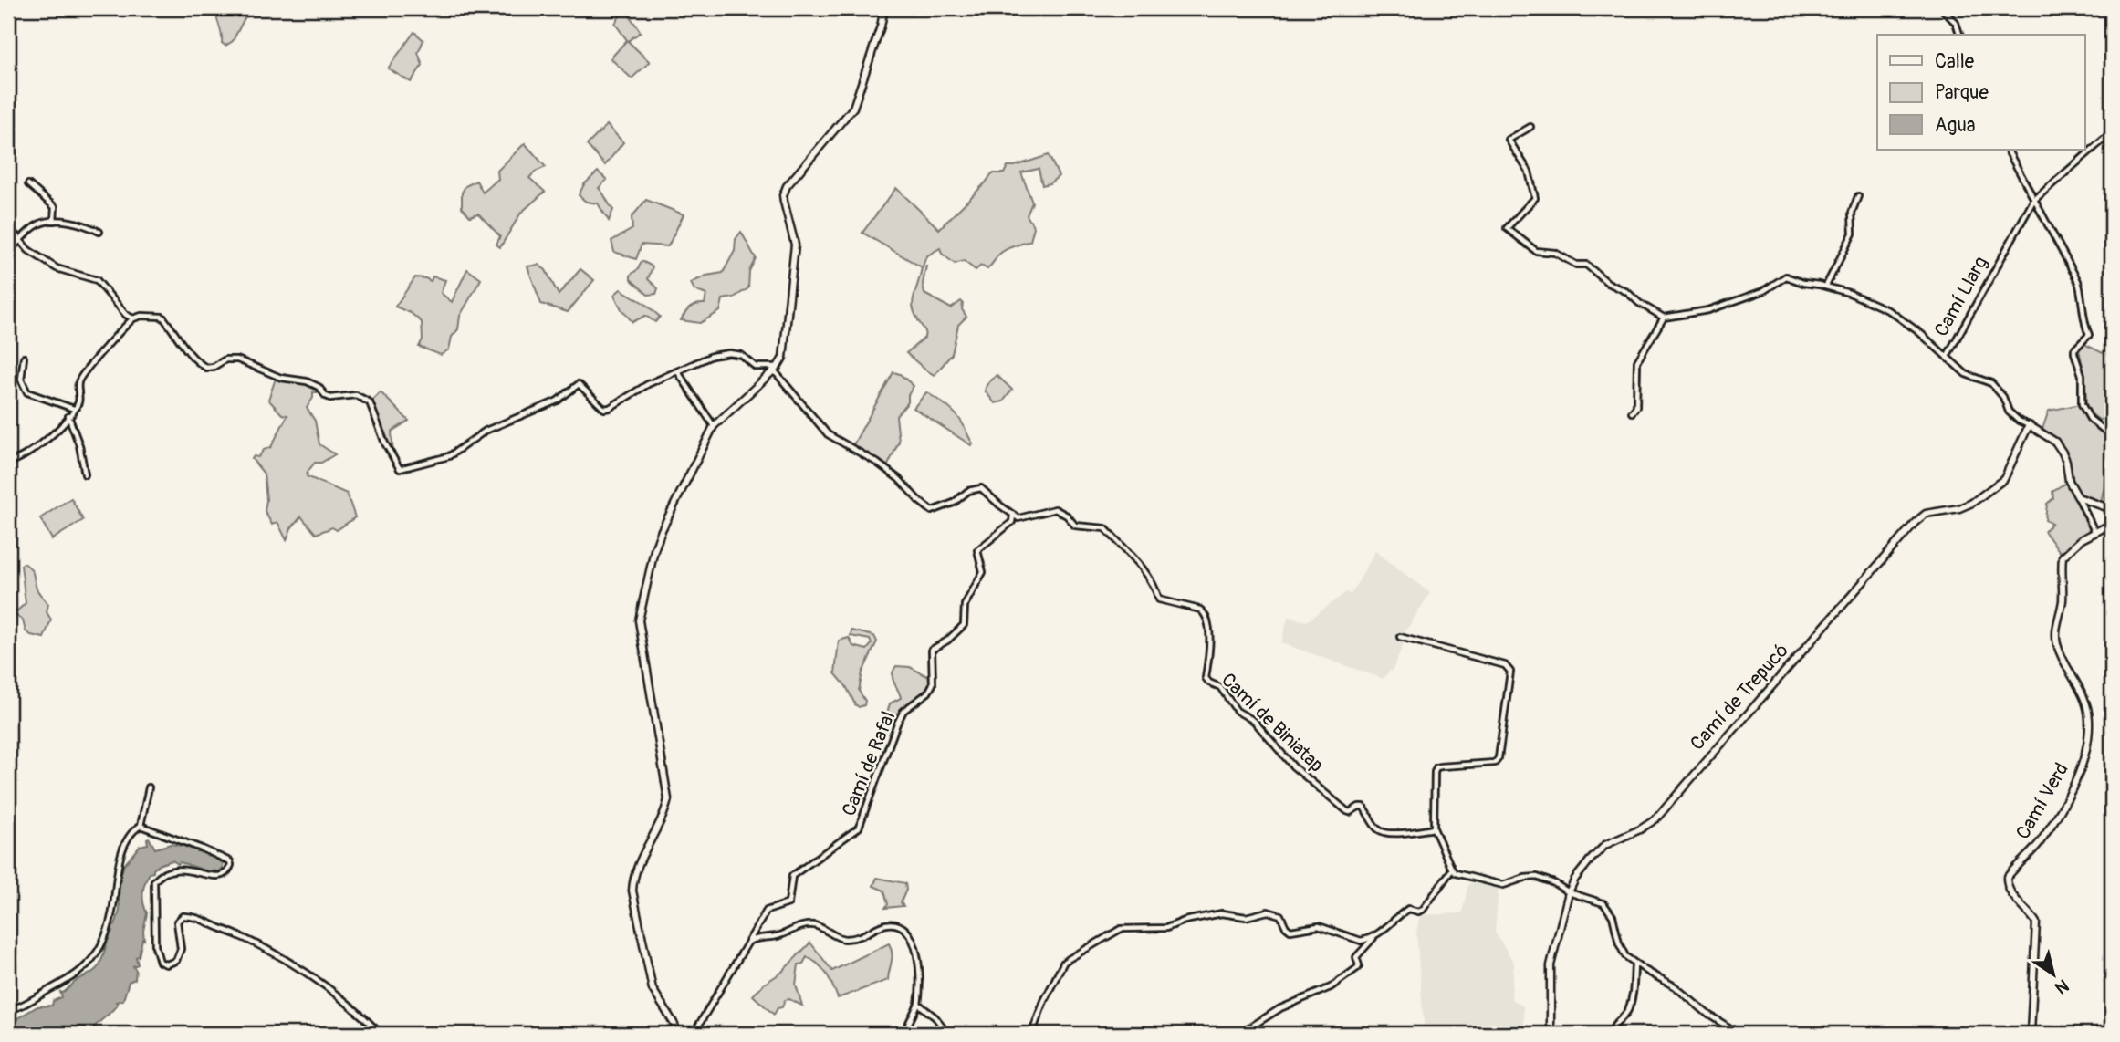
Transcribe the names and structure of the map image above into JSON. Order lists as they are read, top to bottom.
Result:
{
  "streets": {
    "street": [
      "Camí Llarg",
      "Camí de Trepucó",
      "Camí de Biniatap",
      "Camí de Rafal",
      "Camí Verd"
    ]
  },
  "crossings": [
    ["Camí Llarg", "Camí de Trepucó"],
    ["Camí de Biniatap", "Camí de Rafal"]
  ],
  "legend": ["Calle", "Parque", "Agua"],
  "north": "bottom right"
}
